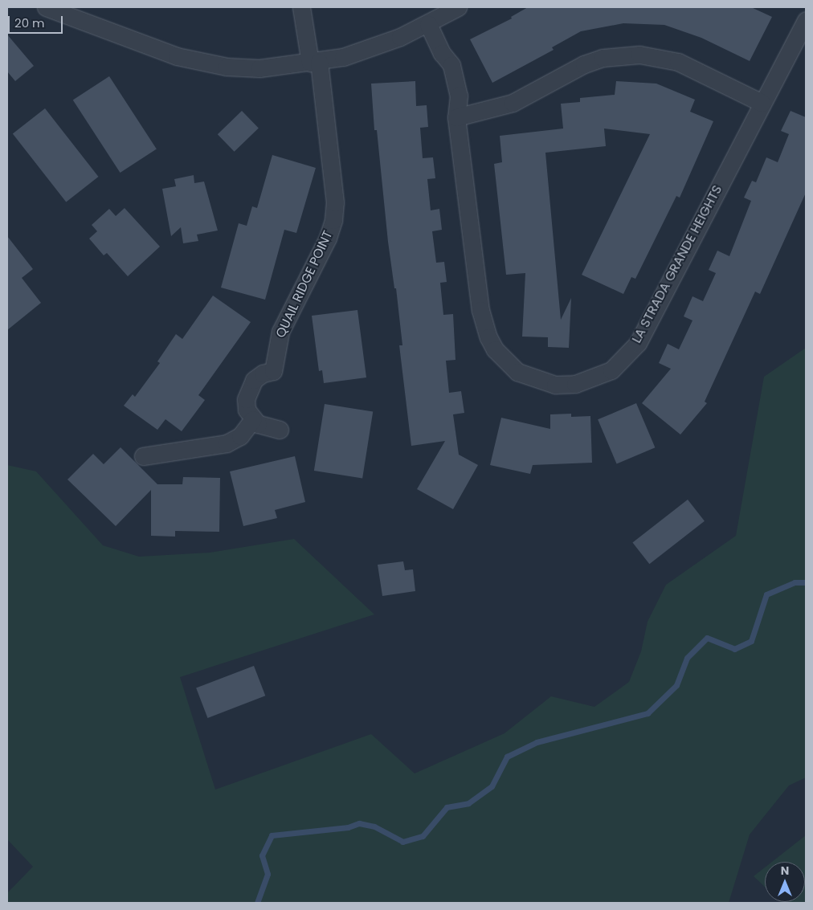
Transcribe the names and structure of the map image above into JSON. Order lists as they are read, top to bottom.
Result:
{
  "streets": {
    "street": ["LA STRADA GRANDE HEIGHTS", "QUAIL RIDGE POINT"]
  },
  "scale_bar": "20 m",
  "north": "top"
}
